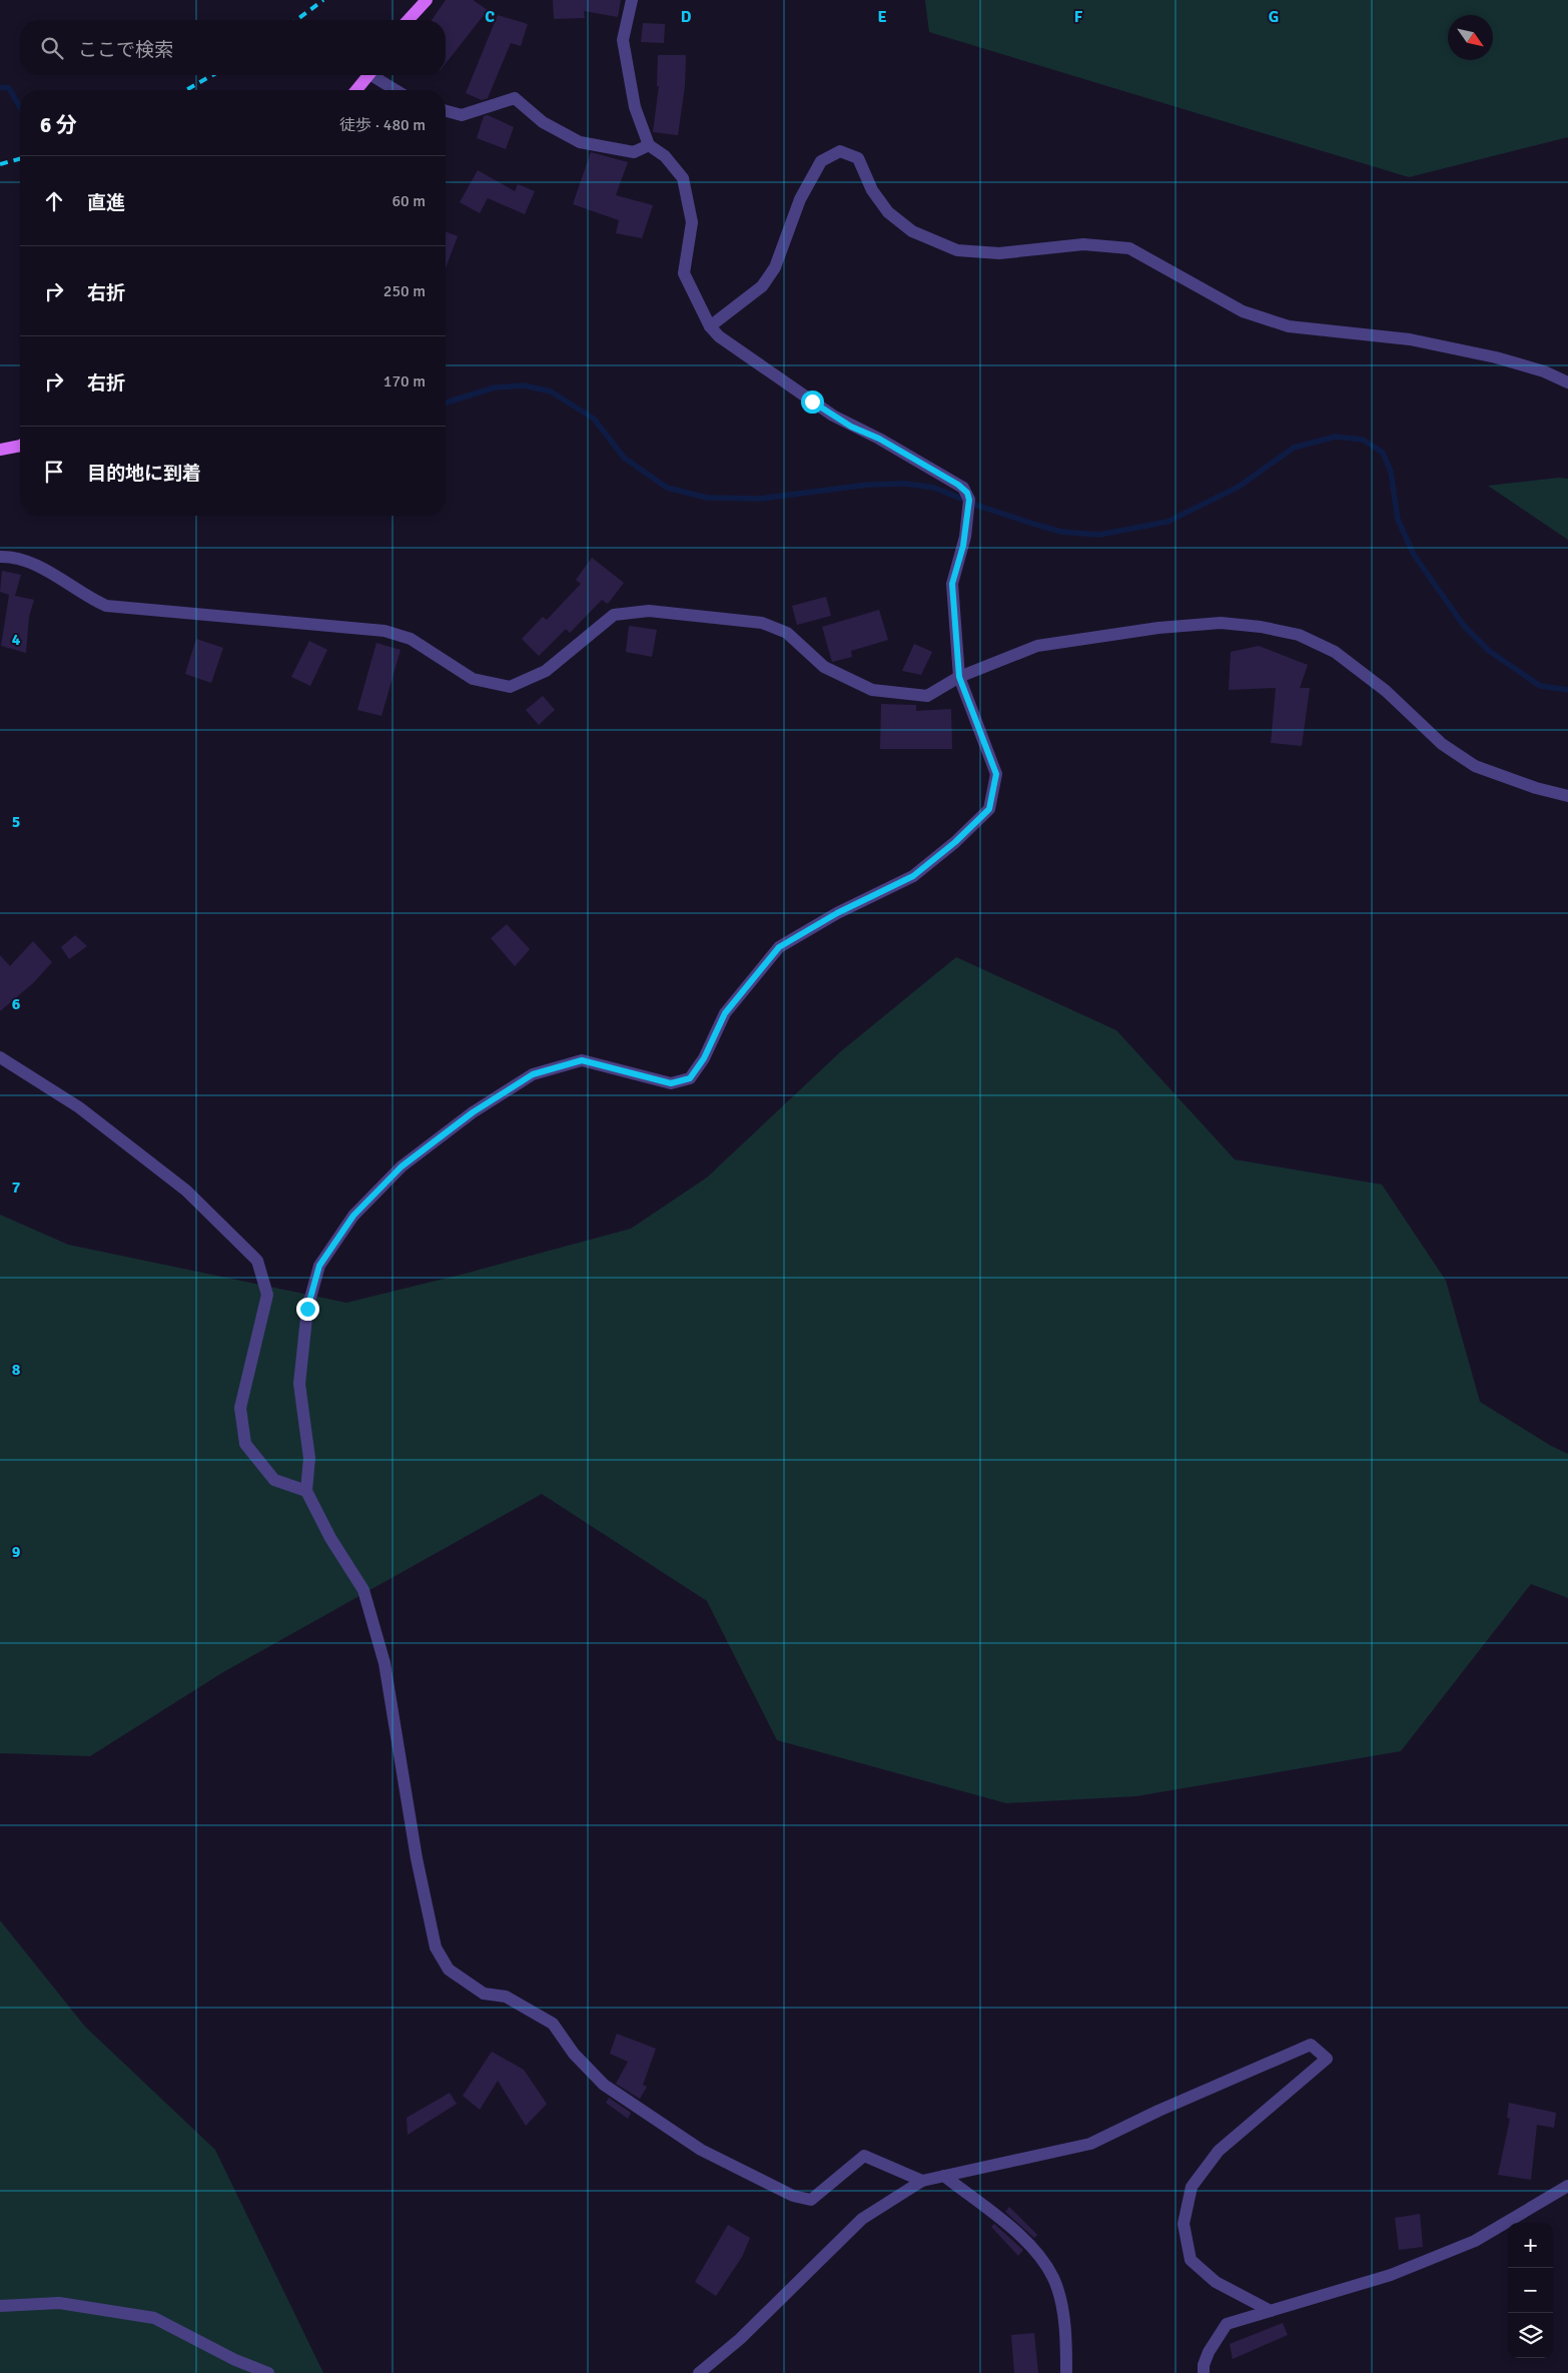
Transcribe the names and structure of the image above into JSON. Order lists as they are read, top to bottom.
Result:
{
  "north": "bottom right",
  "page": {
    "search": "ここで検索",
    "heading": ["6 分", "徒歩 · 480 m"],
    "list": [
      ["直進", "60 m"],
      ["右折", "250 m"],
      ["右折", "170 m"],
      "目的地に到着"
    ],
    "map_buttons": ["+", "−"]
  },
  "grid": {
    "columns": [
      "C",
      "D",
      "E",
      "F",
      "G"
    ],
    "rows": [
      "4",
      "5",
      "6",
      "7",
      "8",
      "9"
    ]
  }
}
